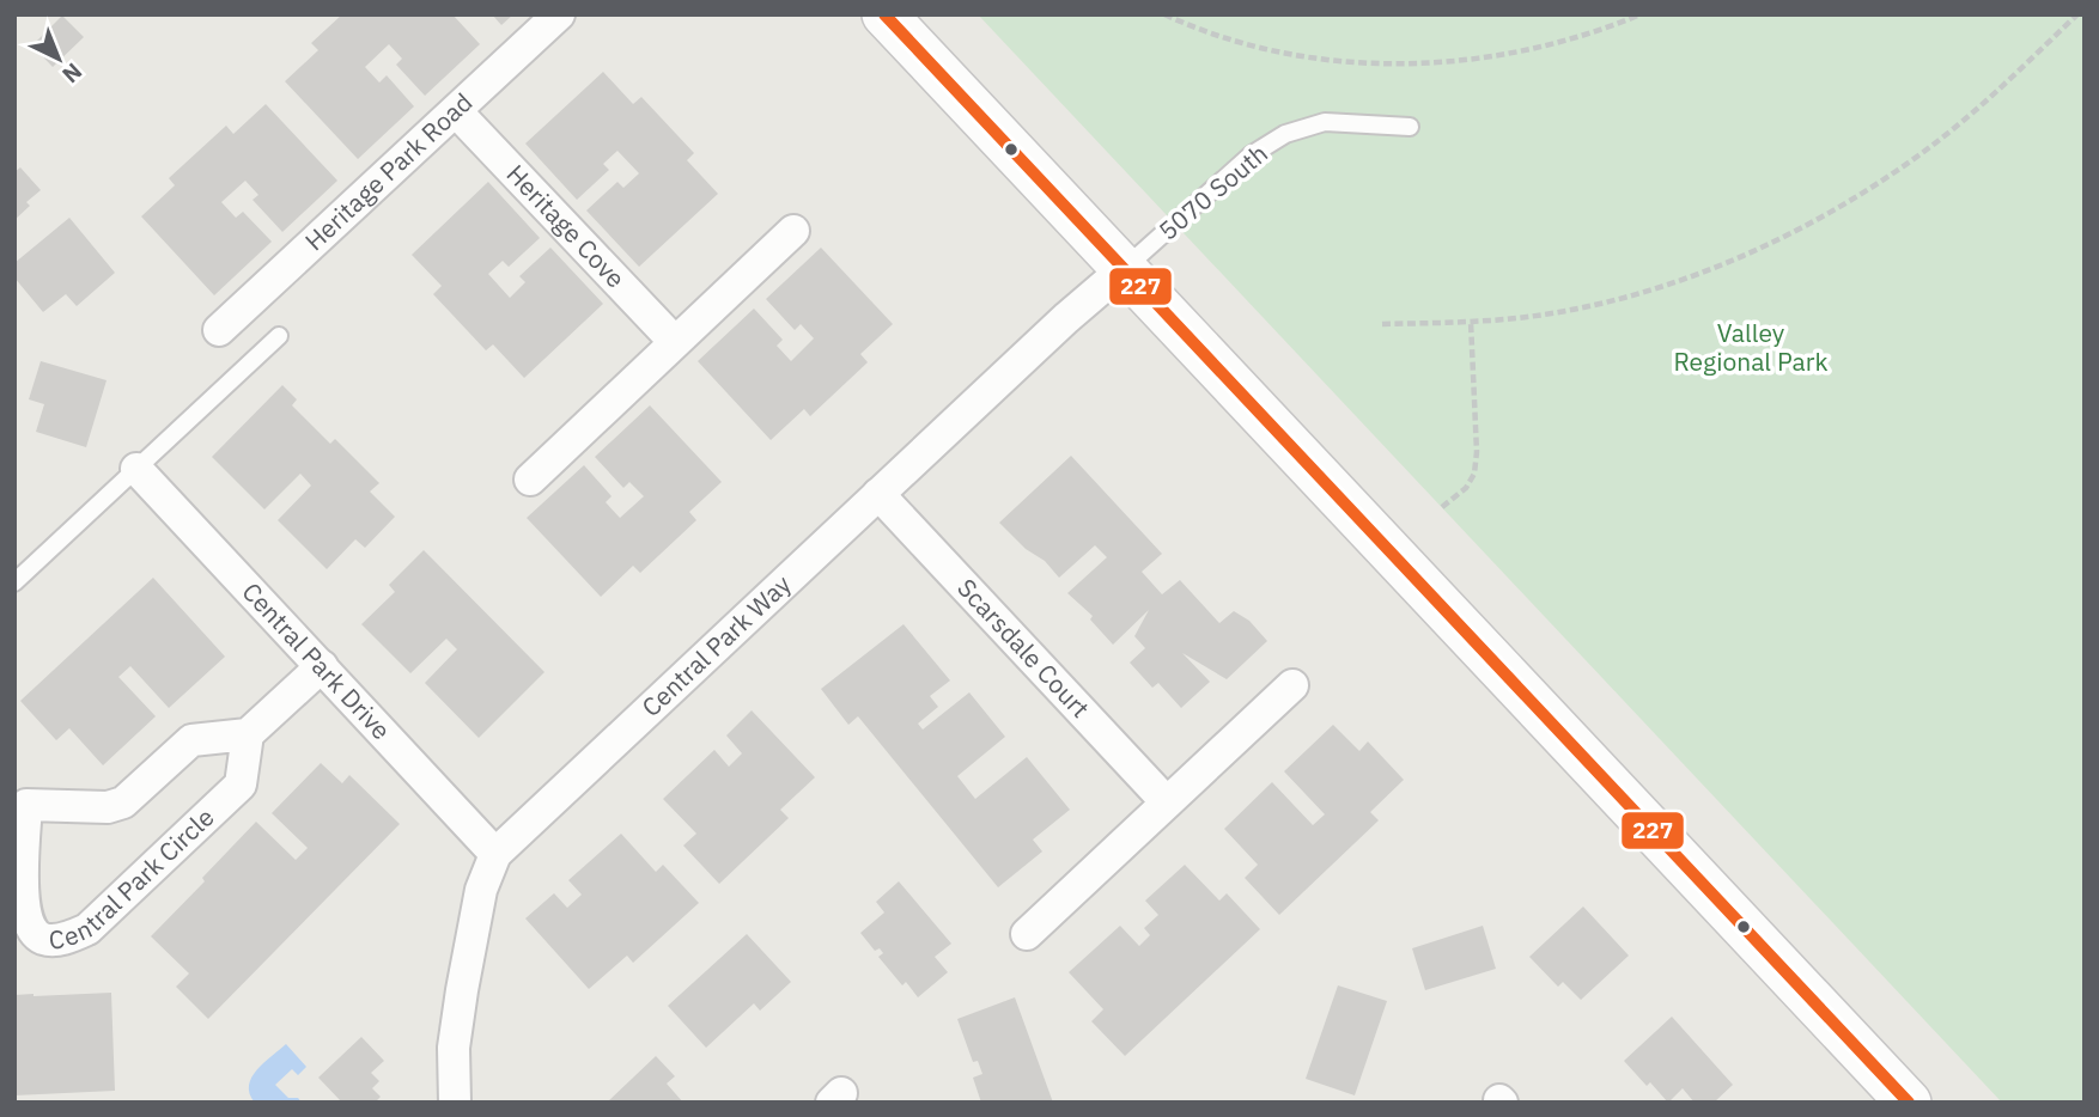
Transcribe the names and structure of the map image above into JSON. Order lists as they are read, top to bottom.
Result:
{
  "streets": {
    "street": [
      "Heritage Park Road",
      "Heritage Cove",
      "Central Park Way",
      "Scarsdale Court",
      "Central Park Drive",
      "Central Park Circle"
    ],
    "lane": ["5070 South"]
  },
  "crossings": [
    ["Heritage Park Road", "Heritage Cove"],
    ["5070 South", "Central Park Way"],
    ["Central Park Way", "Scarsdale Court"],
    ["Central Park Way", "Central Park Drive"]
  ],
  "parks": ["Valley Regional Park"],
  "lines": ["transit line 227"],
  "north": "bottom right"
}
